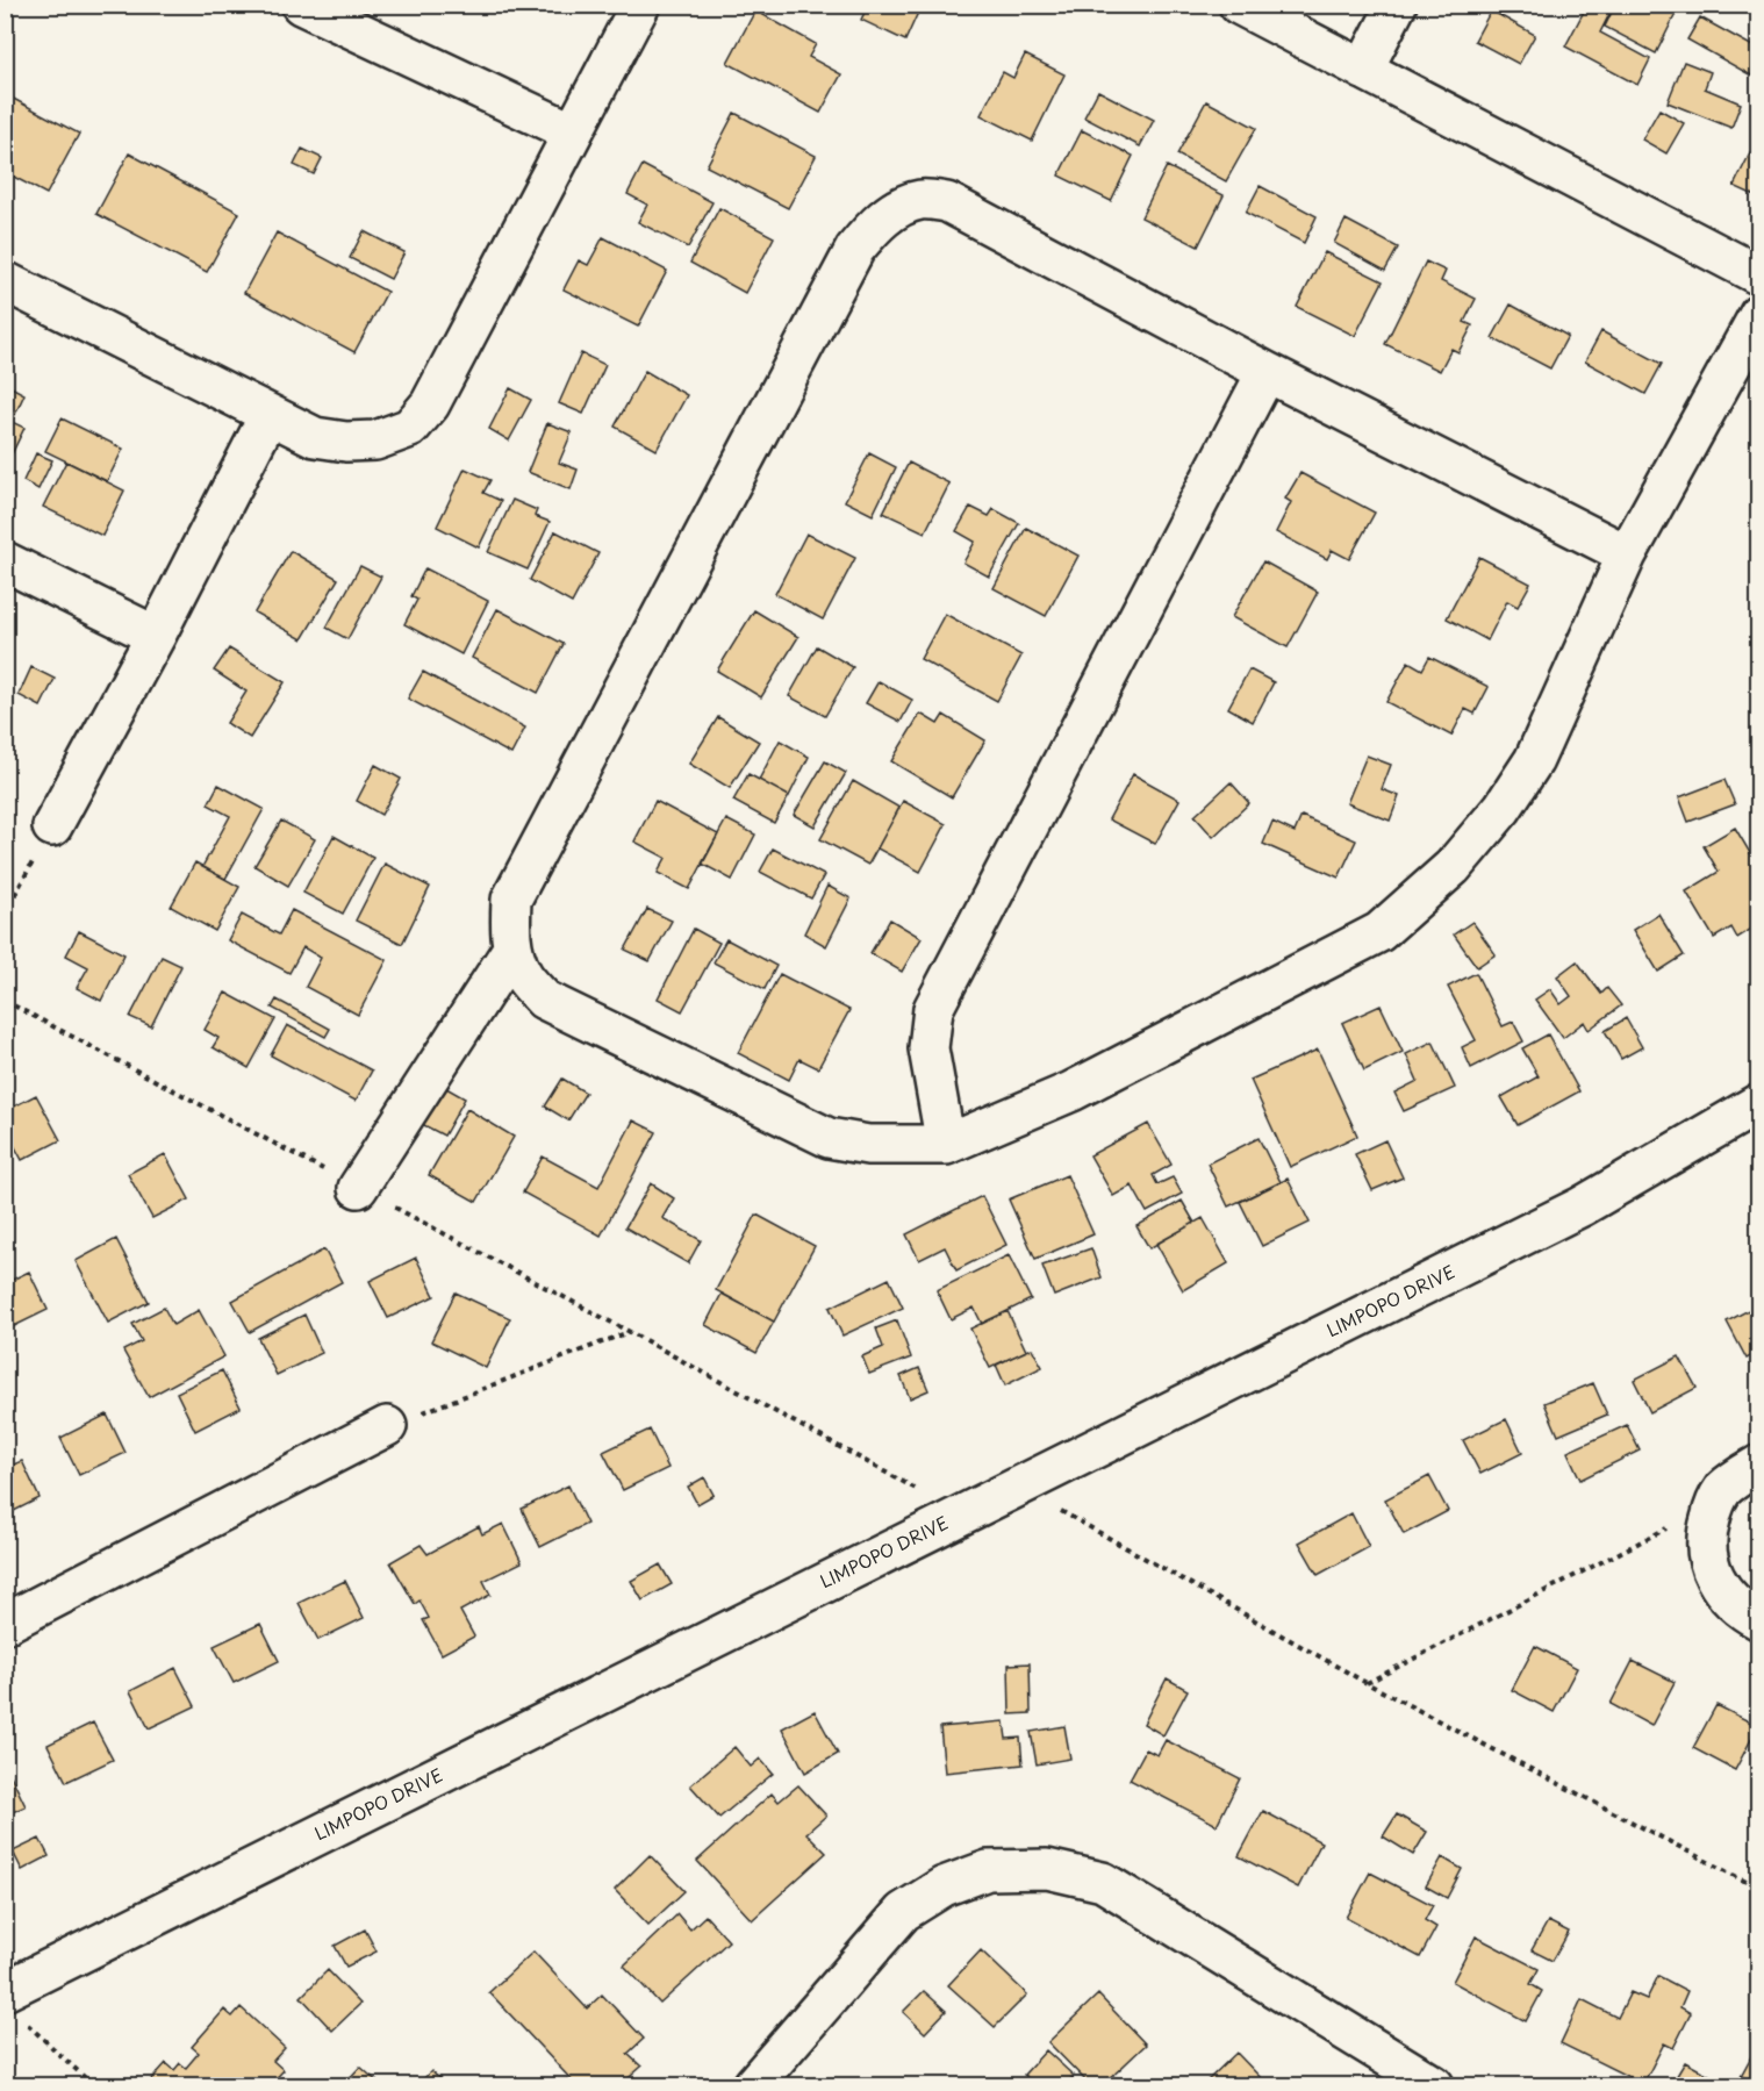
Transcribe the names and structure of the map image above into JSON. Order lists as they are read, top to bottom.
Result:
{
  "streets": {
    "street": ["LIMPOPO DRIVE"]
  }
}
